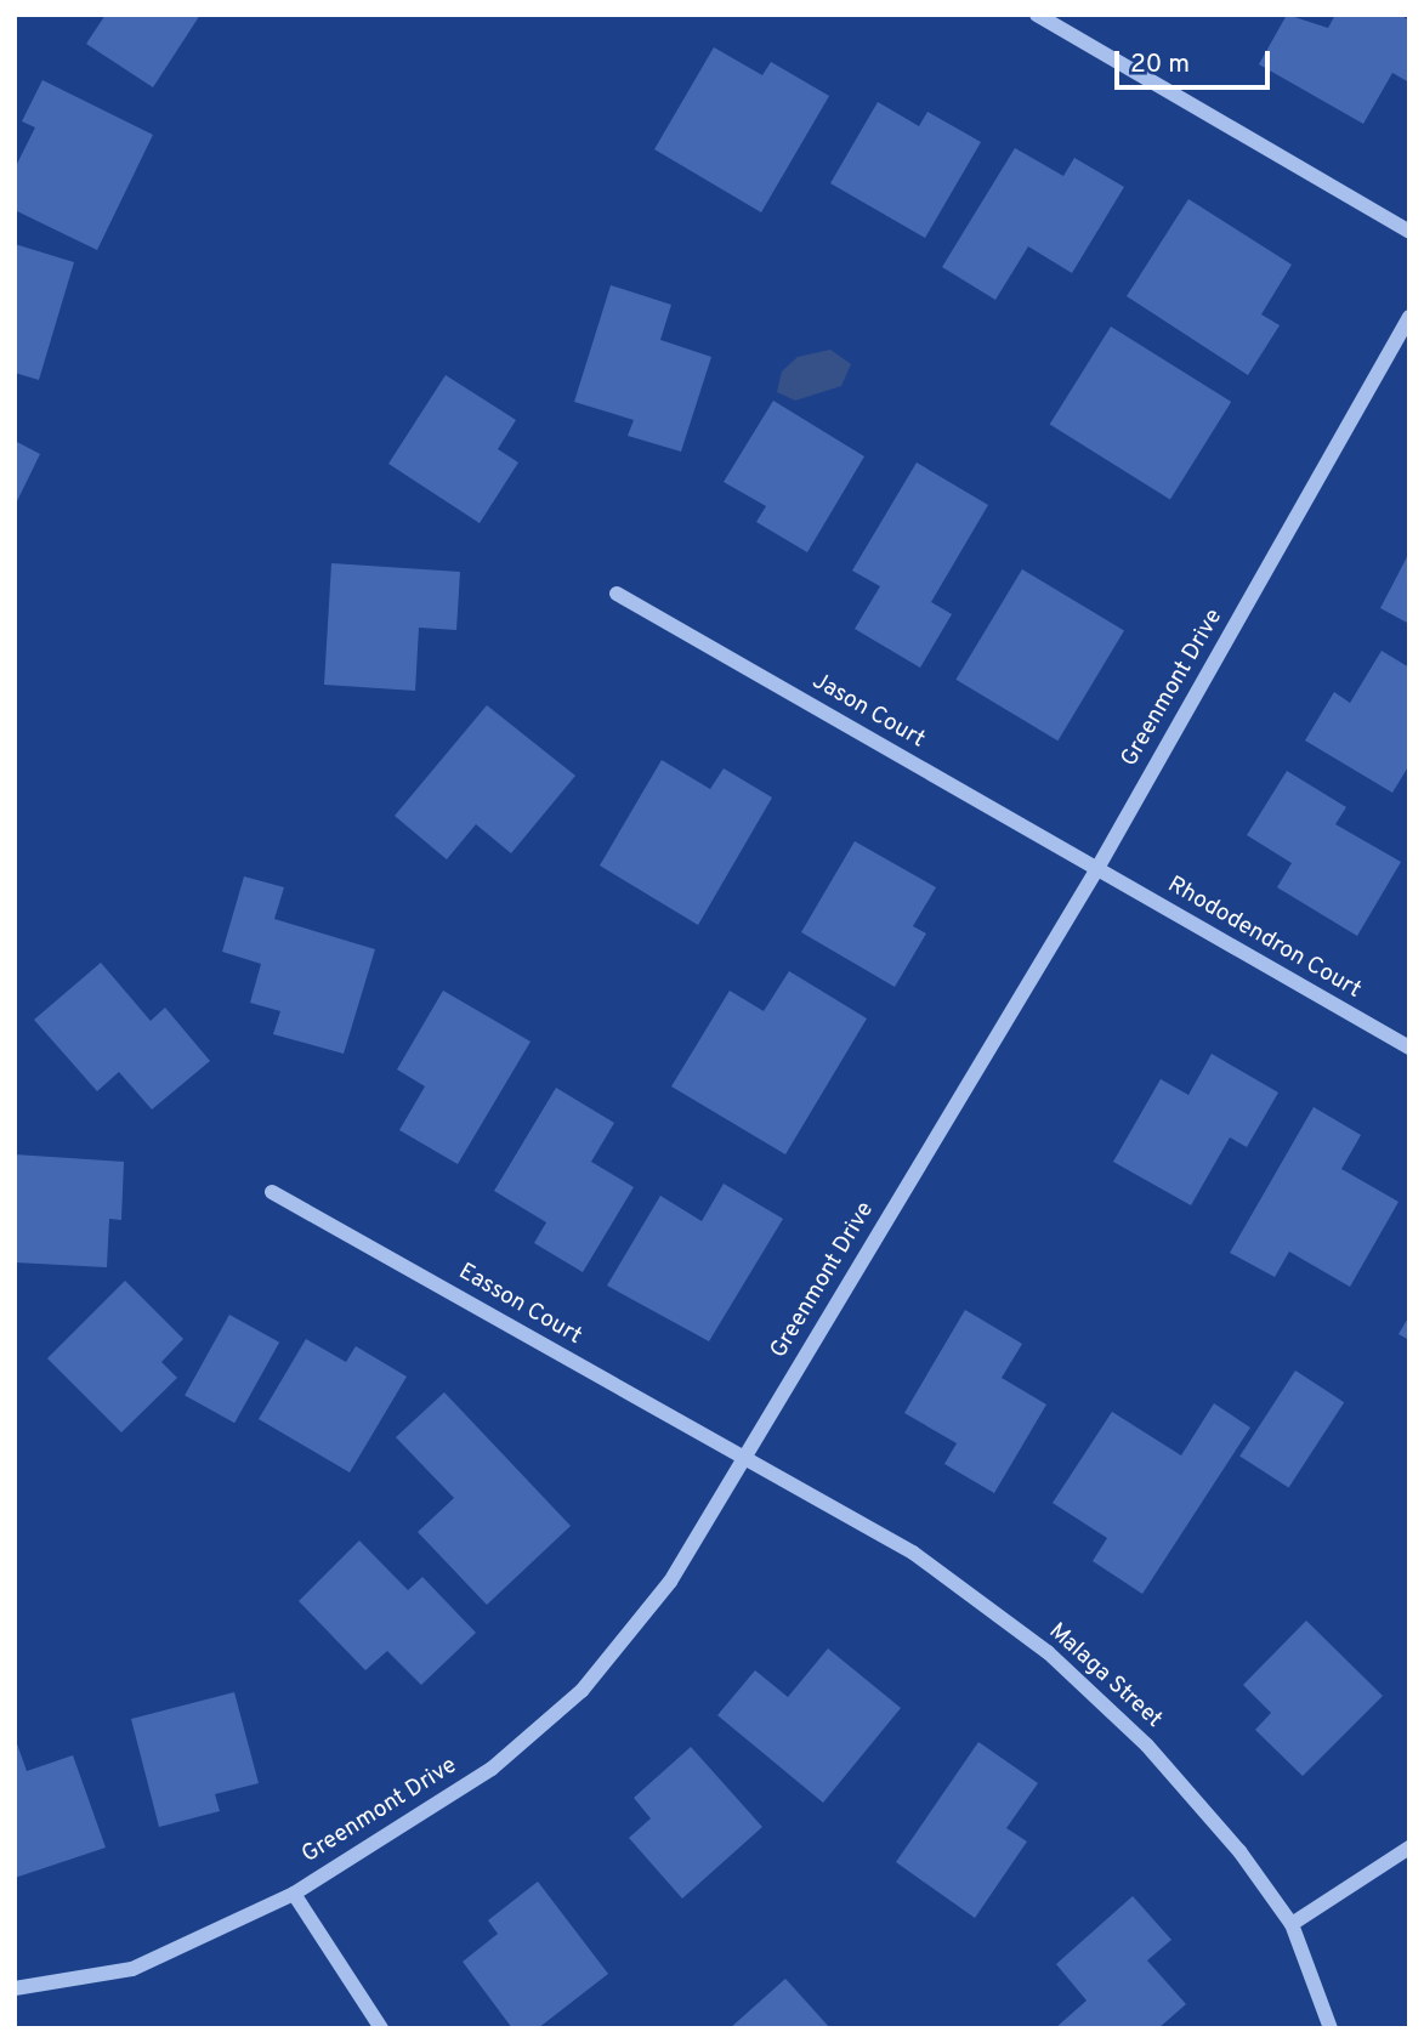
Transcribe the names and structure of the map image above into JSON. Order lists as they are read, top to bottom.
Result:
{
  "streets": {
    "street": [
      "Greenmont Drive",
      "Jason Court",
      "Rhododendron Court",
      "Easson Court",
      "Malaga Street"
    ]
  },
  "crossings": [
    ["Greenmont Drive", "Jason Court"],
    ["Greenmont Drive", "Rhododendron Court"],
    ["Greenmont Drive", "Easson Court"],
    ["Greenmont Drive", "Malaga Street"],
    ["Jason Court", "Rhododendron Court"],
    ["Easson Court", "Malaga Street"]
  ],
  "scale_bar": "20 m"
}
